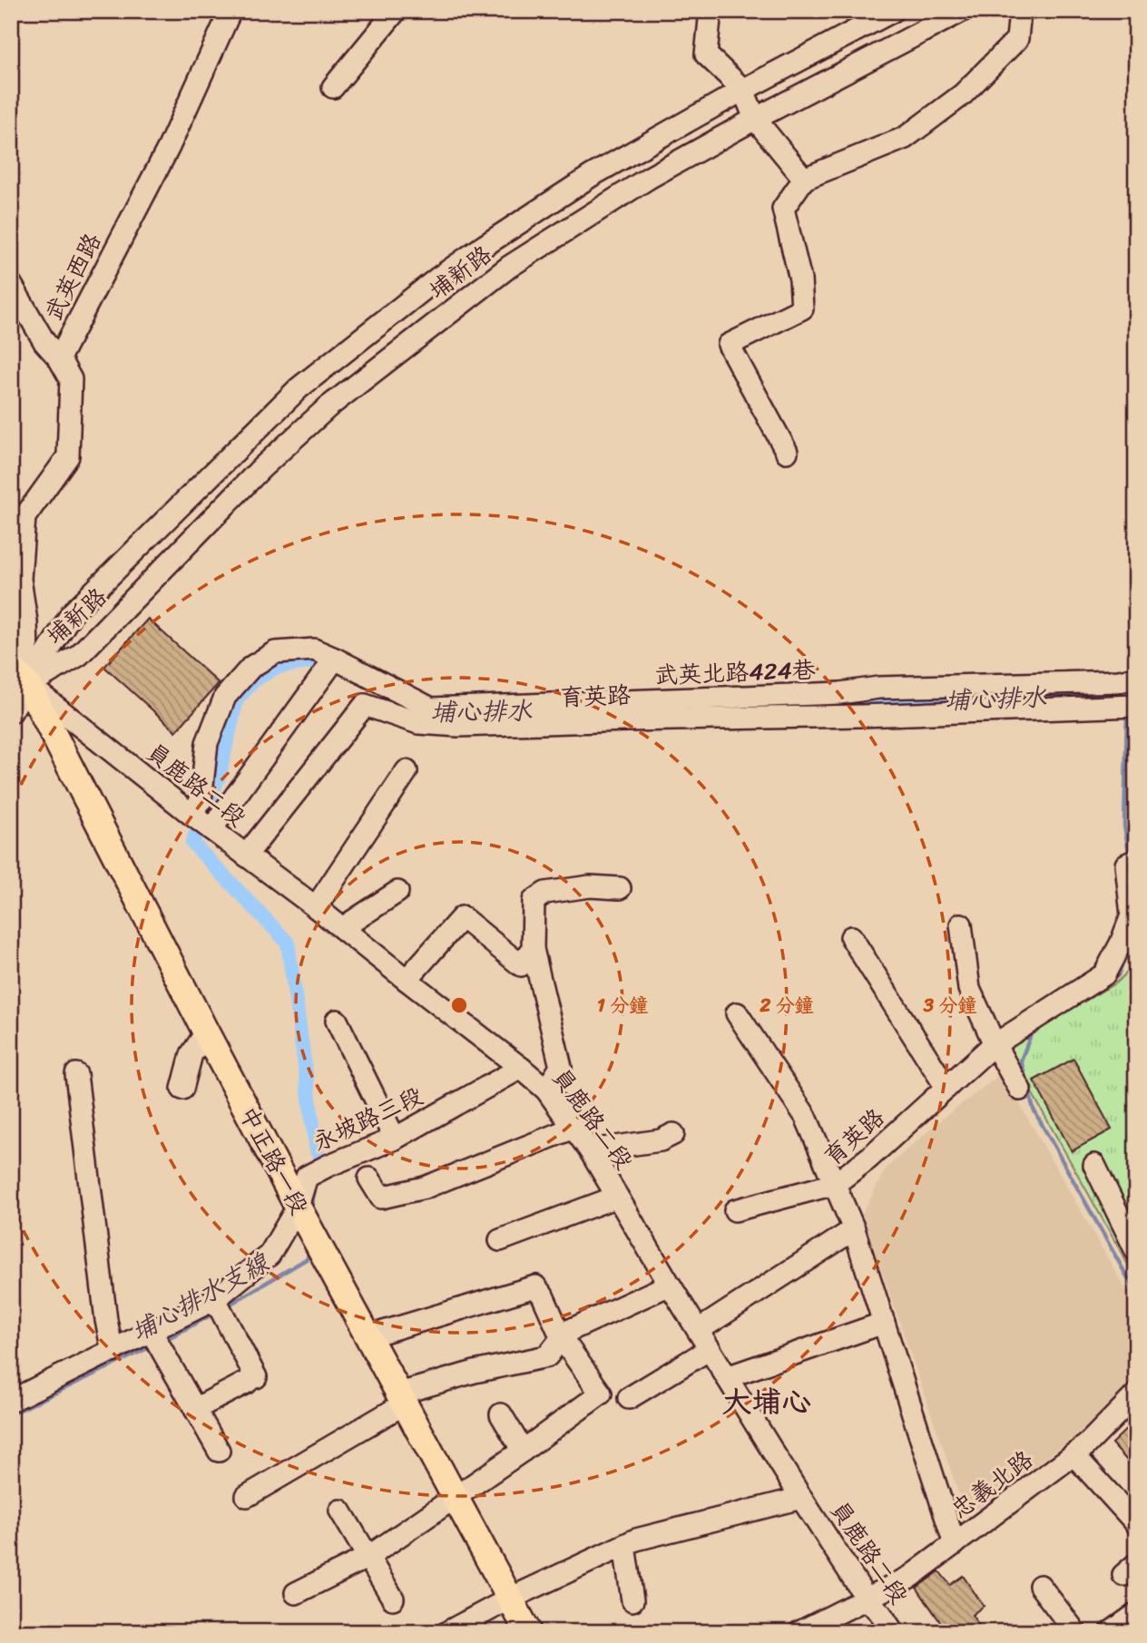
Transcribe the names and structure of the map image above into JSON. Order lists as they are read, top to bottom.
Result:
{
  "streets": {
    "main road": ["中正路一段"],
    "street": [
      "埔新路",
      "武英西路",
      "武英北路424巷",
      "育英路",
      "員鹿路二段",
      "永坡路三段",
      "忠義北路"
    ]
  },
  "crossings": [
    ["埔新路", "武英西路"],
    ["埔新路", "員鹿路二段"],
    ["埔新路", "中正路一段"],
    ["武英西路", "員鹿路二段"],
    ["武英西路", "中正路一段"],
    ["武英北路424巷", "員鹿路二段"],
    ["育英路", "員鹿路二段"],
    ["育英路", "忠義北路"],
    ["員鹿路二段", "永坡路三段"],
    ["員鹿路二段", "中正路一段"],
    ["員鹿路二段", "忠義北路"],
    ["永坡路三段", "中正路一段"]
  ],
  "districts": ["大埔心"],
  "water": ["埔心排水", "埔心排水支線"],
  "rings": ["1 分鐘", "2 分鐘", "3 分鐘"]
}
